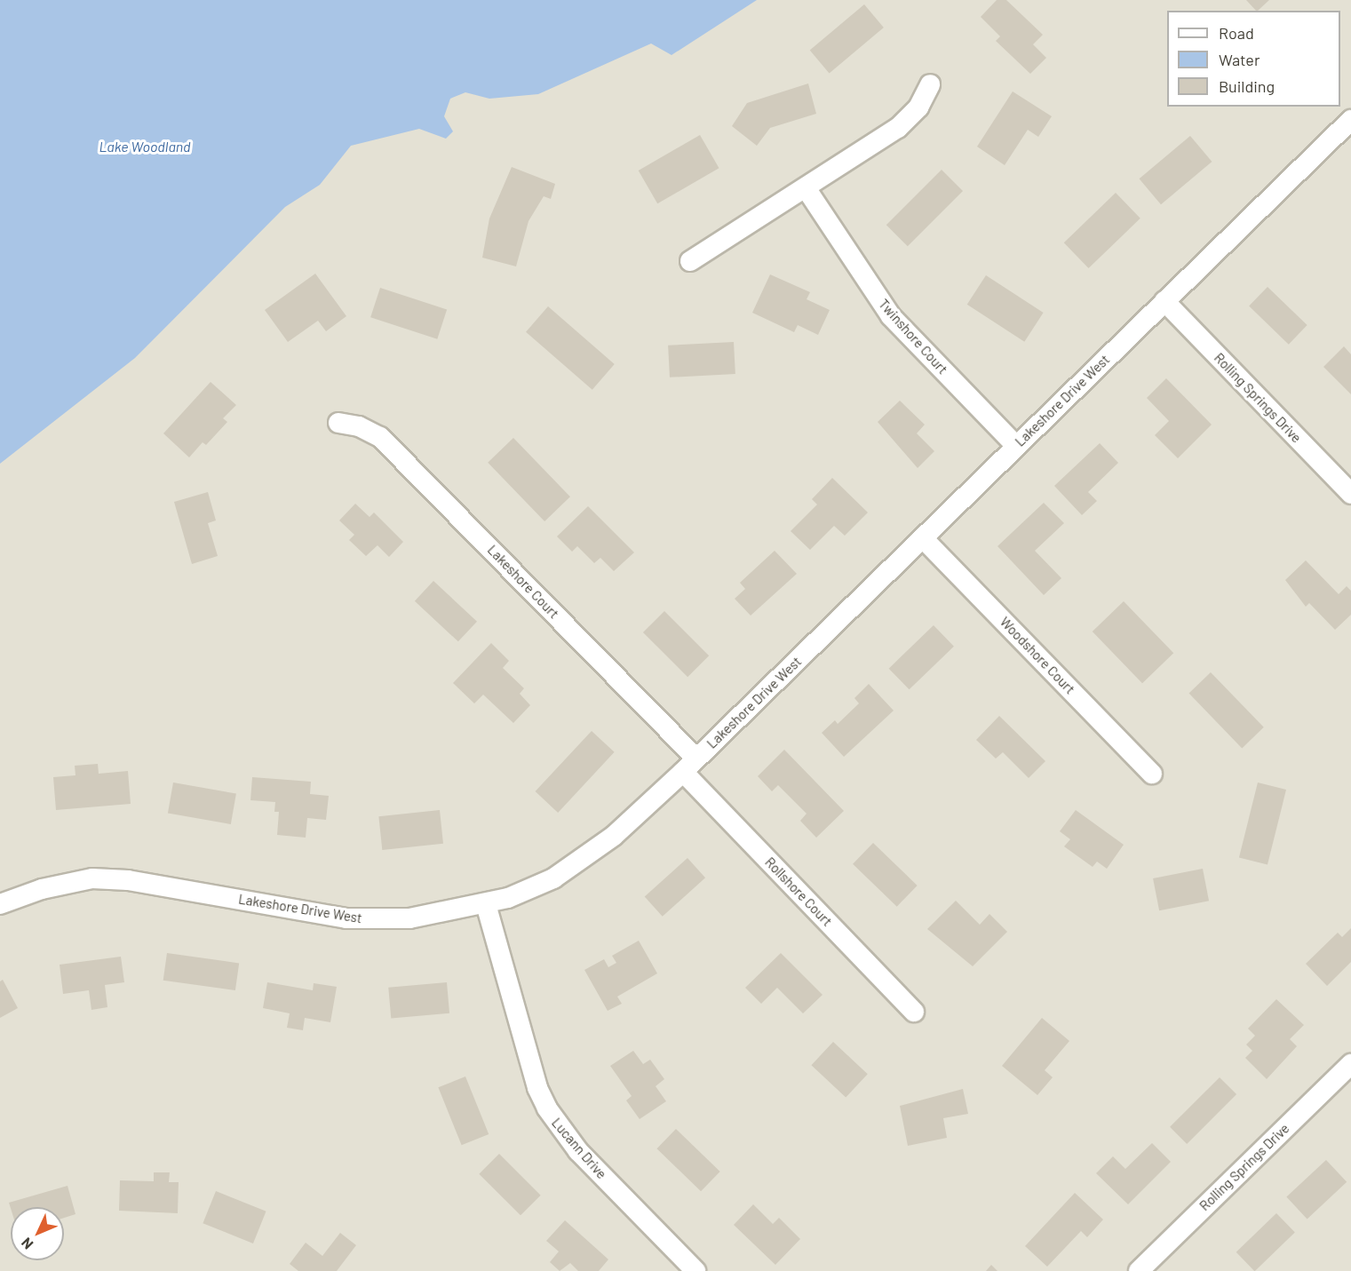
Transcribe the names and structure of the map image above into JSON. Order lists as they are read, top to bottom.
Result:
{
  "streets": {
    "street": [
      "Twinshore Court",
      "Rolling Springs Drive",
      "Lakeshore Drive West",
      "Lakeshore Court",
      "Woodshore Court",
      "Rollshore Court",
      "Lucann Drive"
    ]
  },
  "crossings": [
    ["Twinshore Court", "Lakeshore Drive West"],
    ["Rolling Springs Drive", "Lakeshore Drive West"],
    ["Lakeshore Drive West", "Lakeshore Court"],
    ["Lakeshore Drive West", "Woodshore Court"],
    ["Lakeshore Drive West", "Rollshore Court"],
    ["Lakeshore Drive West", "Lucann Drive"],
    ["Lakeshore Court", "Rollshore Court"]
  ],
  "water": ["Lake Woodland"],
  "legend": ["Road", "Water", "Building"],
  "north": "bottom left"
}
